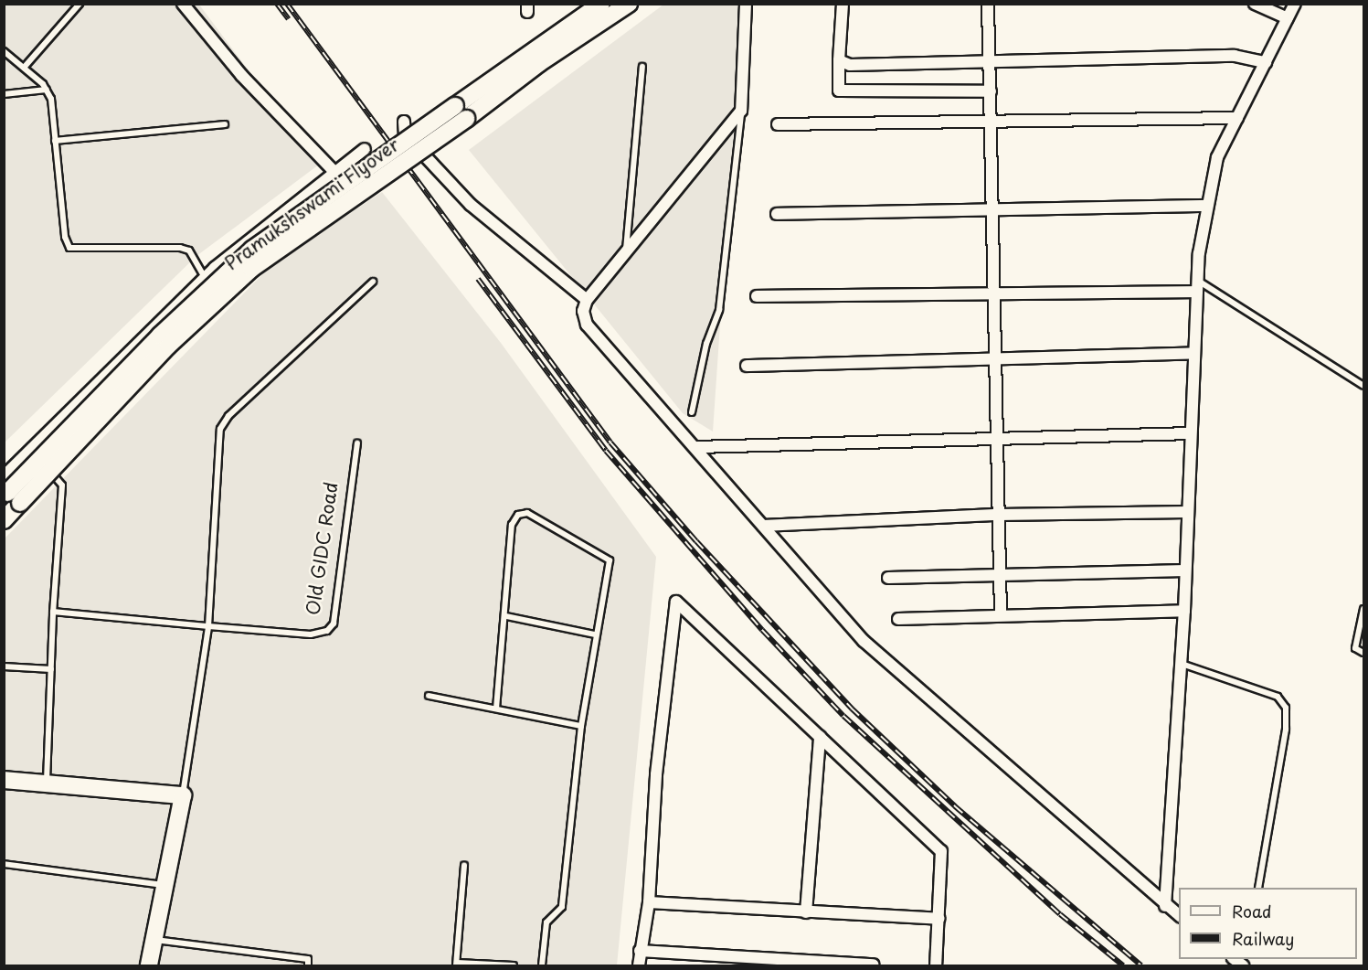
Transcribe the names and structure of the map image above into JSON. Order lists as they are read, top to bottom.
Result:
{
  "streets": {
    "main road": ["Pramukshswami Flyover"],
    "lane": ["Old GIDC Road"]
  },
  "legend": ["Road", "Railway"]
}
